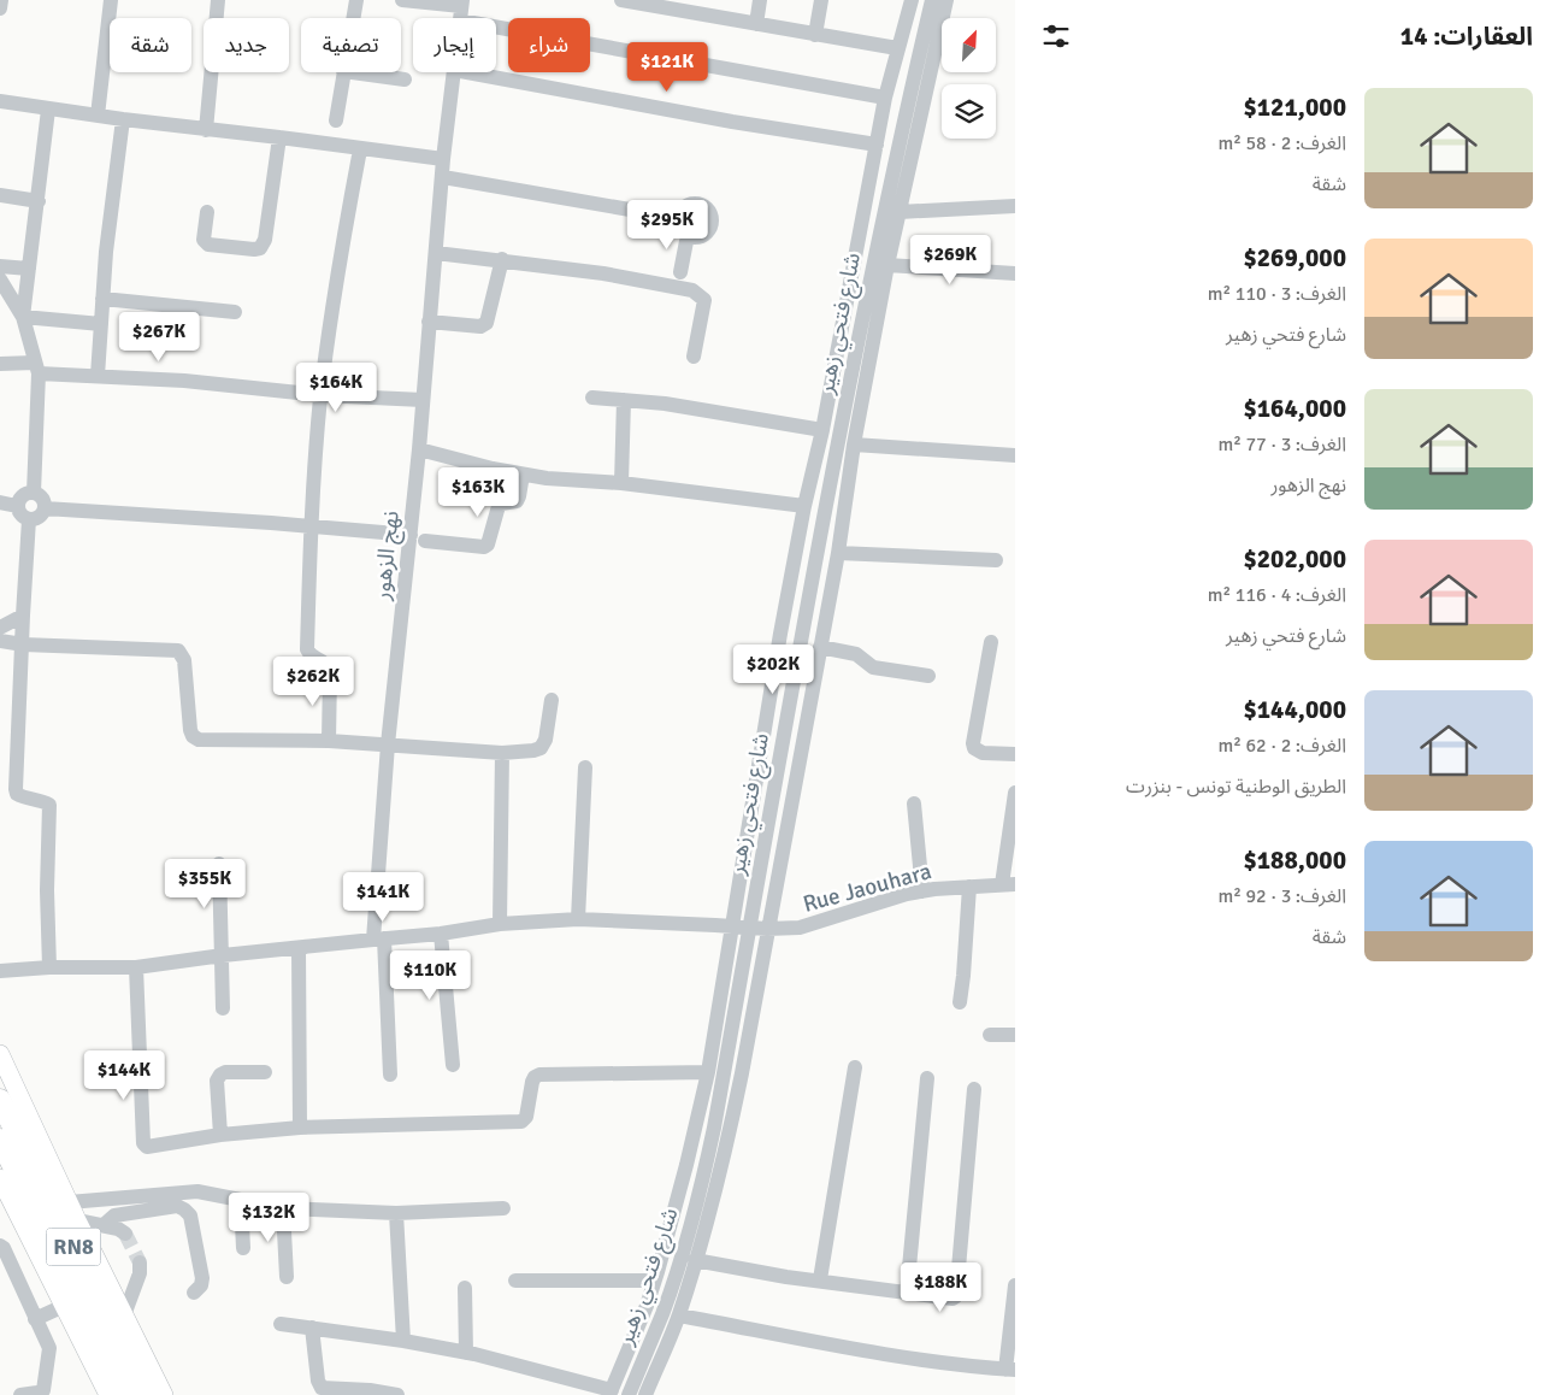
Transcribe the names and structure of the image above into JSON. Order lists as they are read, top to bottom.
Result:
{
  "streets": {
    "highway": ["RN8"],
    "street": ["شارع فتحي زهير", "نهج الزهور", "Rue Jaouhara"]
  },
  "crossings": [
    ["شارع فتحي زهير", "Rue Jaouhara"],
    ["نهج الزهور", "Rue Jaouhara"]
  ],
  "north": "top right",
  "page": {
    "heading": "العقارات: 14",
    "chip": [
      "شراء",
      "إيجار",
      "تصفية",
      "جديد",
      "شقة"
    ],
    "price": [
      "$121K",
      "$295K",
      "$269K",
      "$267K",
      "$164K",
      "$163K",
      "$202K",
      "$262K",
      "$355K",
      "$141K",
      "$110K",
      "$144K",
      "$132K",
      "$188K"
    ],
    "list": [
      {
        "name": "$121,000",
        "note": "الغرف: 2 · 58 m² · شقة"
      },
      {
        "name": "$269,000",
        "note": "الغرف: 3 · 110 m² · شارع فتحي زهير"
      },
      {
        "name": "$164,000",
        "note": "الغرف: 3 · 77 m² · نهج الزهور"
      },
      {
        "name": "$202,000",
        "note": "الغرف: 4 · 116 m² · شارع فتحي زهير"
      },
      {
        "name": "$144,000",
        "note": "الغرف: 2 · 62 m² · الطريق الوطنية تونس - بنزرت"
      },
      {
        "name": "$188,000",
        "note": "الغرف: 3 · 92 m² · شقة"
      }
    ]
  }
}
